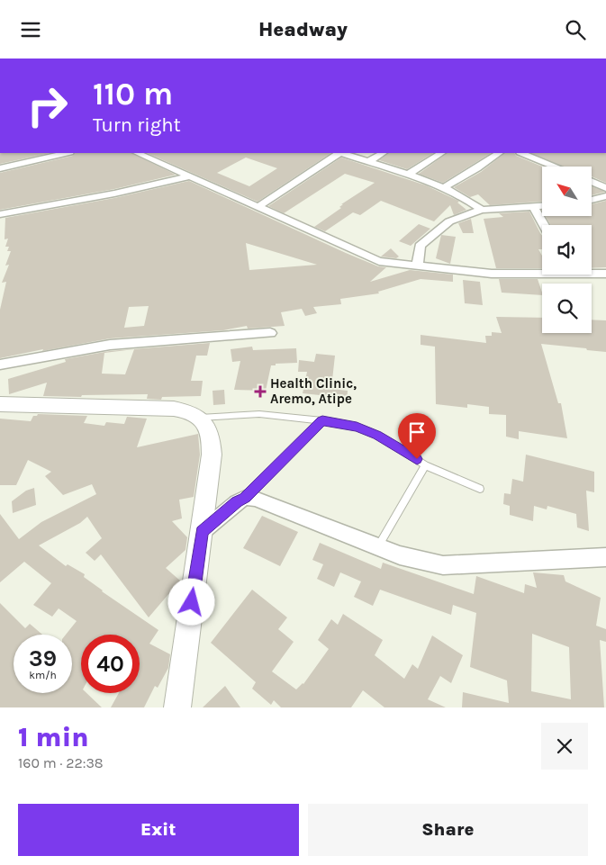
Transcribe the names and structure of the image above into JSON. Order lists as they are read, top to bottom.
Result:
{
  "places": {
    "health": ["Health Clinic, Aremo, Atipe"]
  },
  "north": "top left",
  "page": {
    "header": "Headway",
    "turn": ["110 m", "Turn right"],
    "speed": "39 km/h",
    "limit": "40",
    "heading": ["1 min", "160 m · 22:38"],
    "buttons": ["Exit", "Share"]
  }
}
